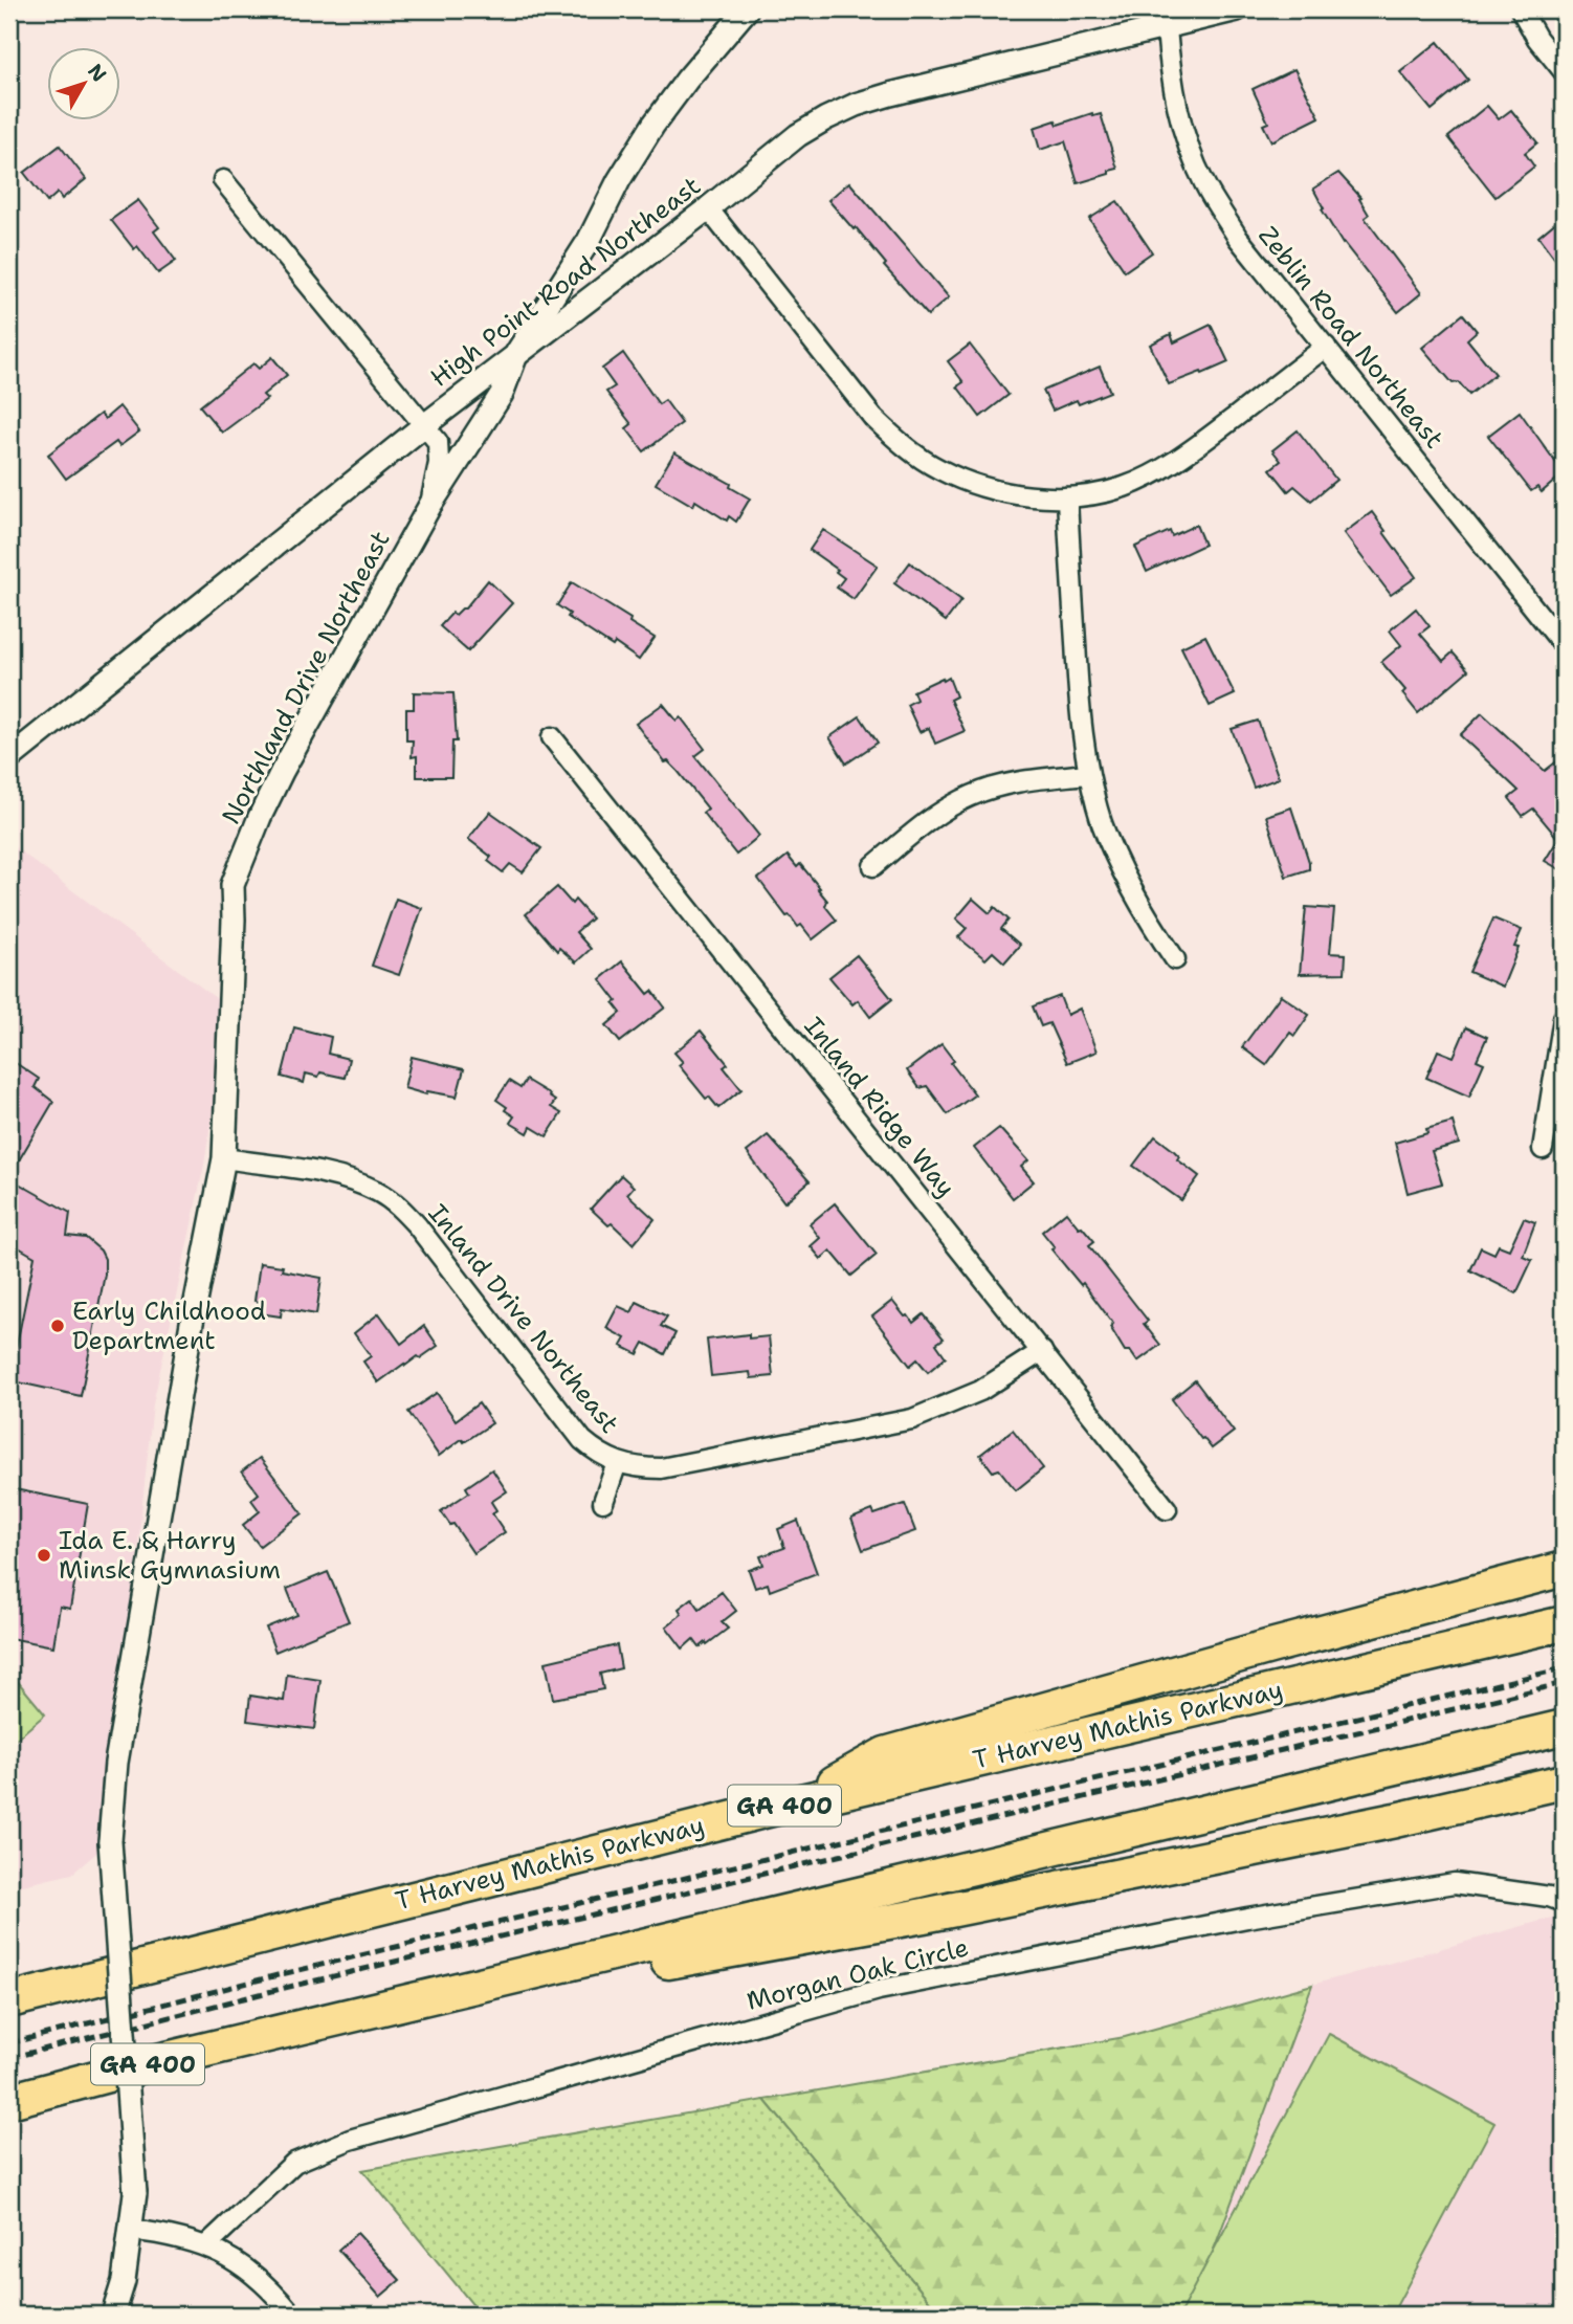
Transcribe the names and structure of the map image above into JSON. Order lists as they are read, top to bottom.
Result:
{
  "streets": {
    "highway": ["T Harvey Mathis Parkway", "GA 400"],
    "street": [
      "High Point Road Northeast",
      "Zeblin Road Northeast",
      "Northland Drive Northeast",
      "Inland Ridge Way",
      "Inland Drive Northeast",
      "Morgan Oak Circle"
    ]
  },
  "crossings": [
    ["High Point Road Northeast", "Zeblin Road Northeast"],
    ["High Point Road Northeast", "Northland Drive Northeast"],
    ["Northland Drive Northeast", "Inland Drive Northeast"],
    ["Inland Ridge Way", "Inland Drive Northeast"]
  ],
  "places": ["Early Childhood Department", "Ida E. & Harry Minsk Gymnasium"],
  "north": "top right"
}
